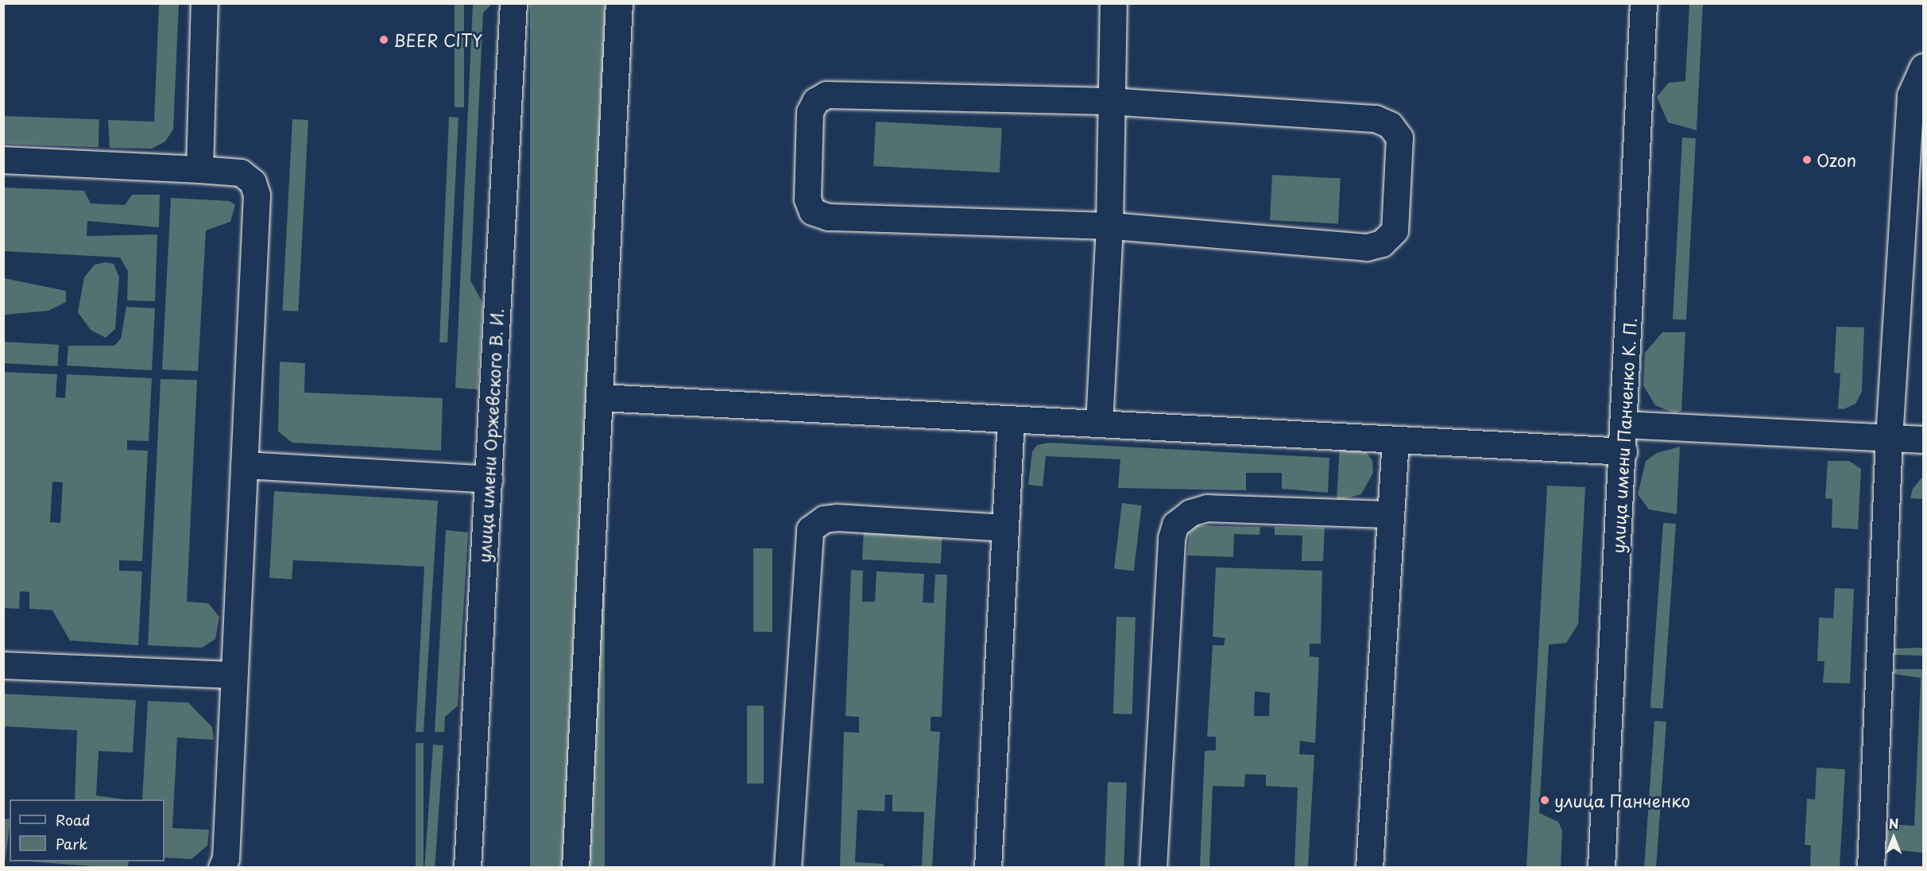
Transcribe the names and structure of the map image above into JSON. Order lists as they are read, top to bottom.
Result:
{
  "streets": {
    "street": ["улица имени Оржевского В. И.", "улица имени Панченко К. П."]
  },
  "places": ["BEER CITY", "Ozon", "улица Панченко"],
  "legend": ["Road", "Park"],
  "north": "top"
}
